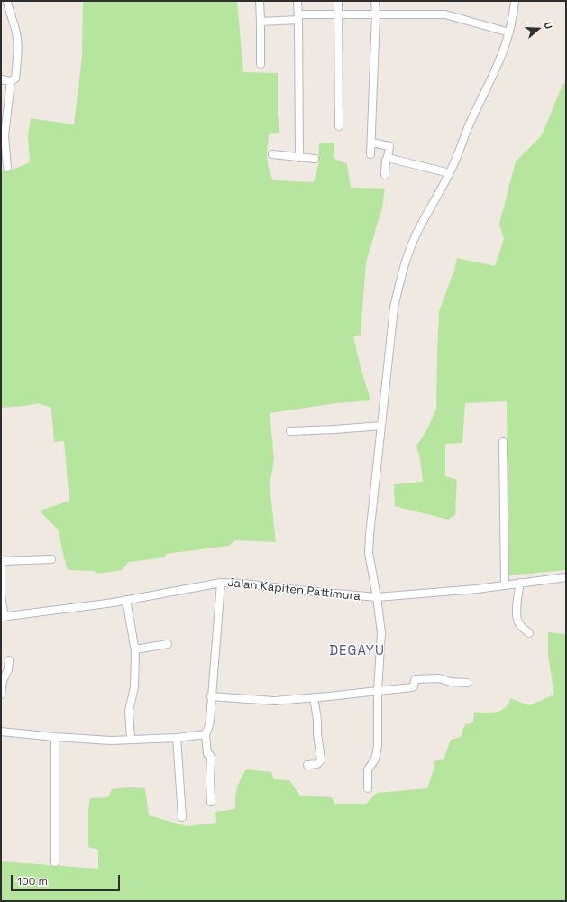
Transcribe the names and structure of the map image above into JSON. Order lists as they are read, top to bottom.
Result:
{
  "streets": {
    "street": ["Jalan Kapiten Pattimura"]
  },
  "districts": ["DEGAYU"],
  "scale_bar": "100 m",
  "north": "right"
}
